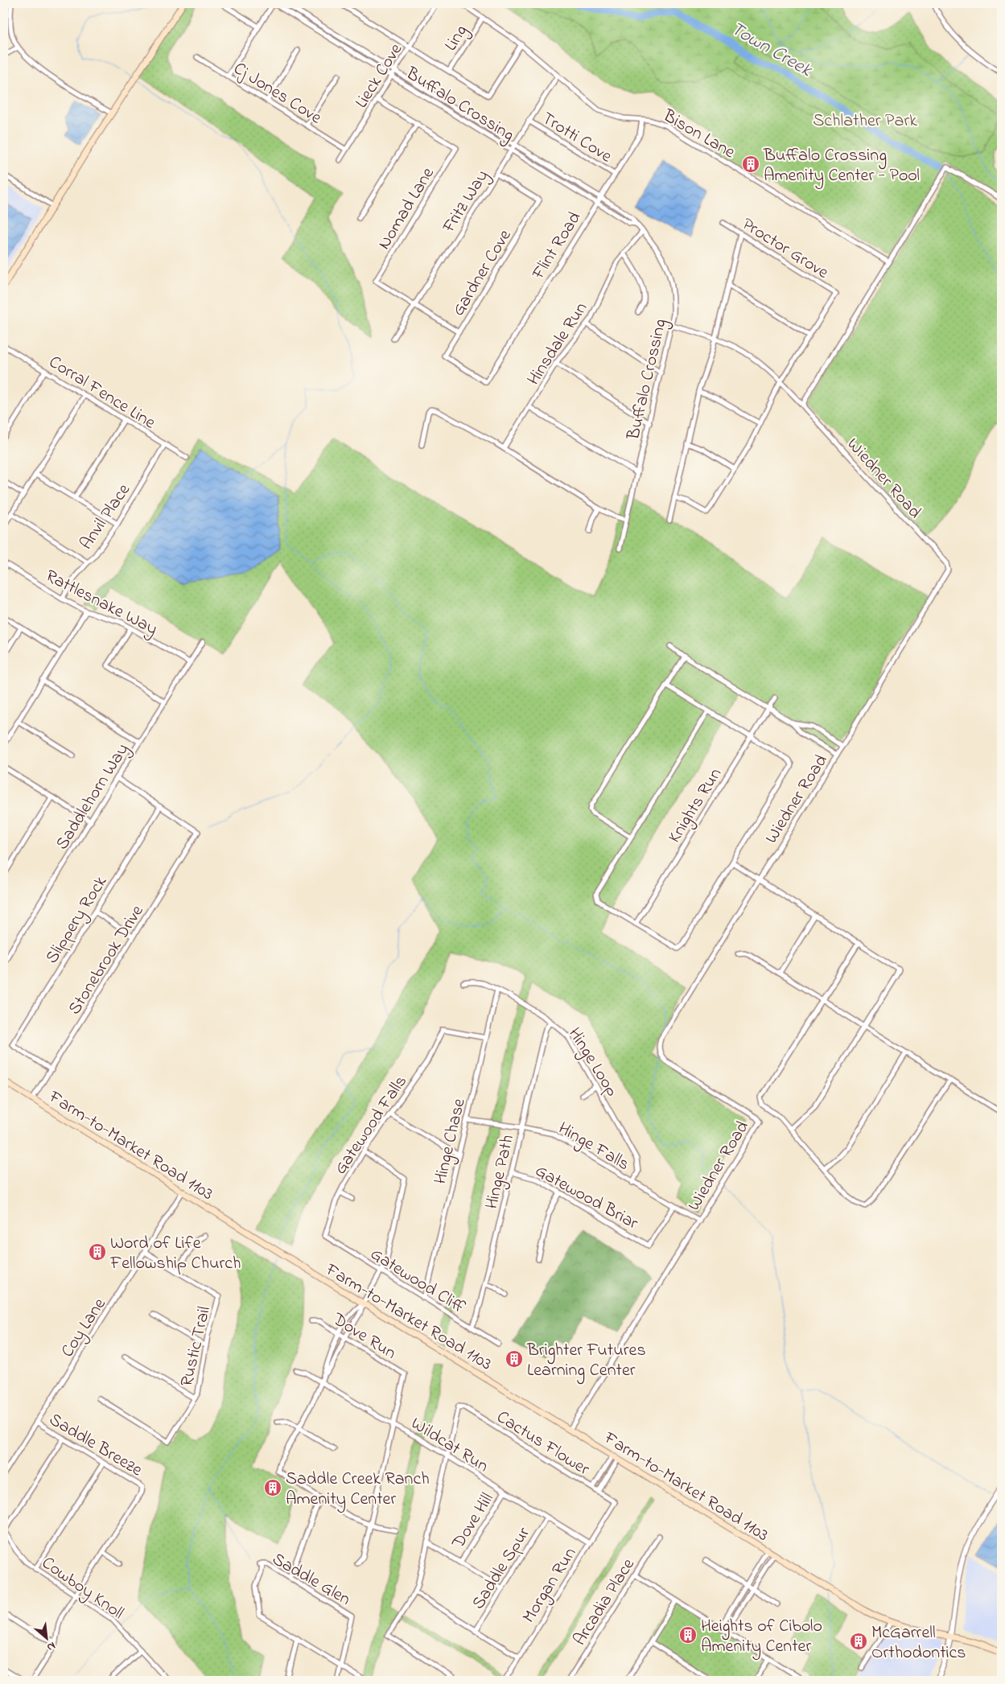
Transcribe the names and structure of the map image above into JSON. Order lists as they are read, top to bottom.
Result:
{
  "streets": {
    "main road": ["Farm-to-Market Road 1103"],
    "street": [
      "Ling",
      "Lieck Cove",
      "Cj Jones Cove",
      "Buffalo Crossing",
      "Bison Lane",
      "Trotti Cove",
      "Fritz Way",
      "Nomad Lane",
      "Flint Road",
      "Proctor Grove",
      "Gardner Cove",
      "Hinsdale Run",
      "Corral Fence Line",
      "Wiedner Road",
      "Anvil Place",
      "Rattlesnake Way",
      "Saddlehorn Way",
      "Knights Run",
      "Slippery Rock",
      "Stonebrook Drive",
      "Hinge Loop",
      "Gatewood Falls",
      "Hinge Chase",
      "Hinge Falls",
      "Hinge Path",
      "Gatewood Briar",
      "Gatewood Cliff",
      "Coy Lane",
      "Dove Run",
      "Rustic Trail",
      "Cactus Flower",
      "Saddle Breeze",
      "Wildcat Run",
      "Dove Hill",
      "Saddle Spur",
      "Saddle Glen",
      "Morgan Run",
      "Cowboy Knoll",
      "Arcadia Place"
    ]
  },
  "crossings": [
    ["Ling", "Bison Lane"],
    ["Lieck Cove", "Cj Jones Cove"],
    ["Lieck Cove", "Buffalo Crossing"],
    ["Buffalo Crossing", "Fritz Way"],
    ["Buffalo Crossing", "Flint Road"],
    ["Buffalo Crossing", "Hinsdale Run"],
    ["Buffalo Crossing", "Wiedner Road"],
    ["Bison Lane", "Fritz Way"],
    ["Bison Lane", "Flint Road"],
    ["Trotti Cove", "Fritz Way"],
    ["Trotti Cove", "Flint Road"],
    ["Fritz Way", "Nomad Lane"],
    ["Fritz Way", "Gardner Cove"],
    ["Flint Road", "Gardner Cove"],
    ["Corral Fence Line", "Anvil Place"],
    ["Wiedner Road", "Farm-to-Market Road 1103"],
    ["Wiedner Road", "Hinge Falls"],
    ["Anvil Place", "Rattlesnake Way"],
    ["Rattlesnake Way", "Saddlehorn Way"],
    ["Slippery Rock", "Stonebrook Drive"],
    ["Stonebrook Drive", "Farm-to-Market Road 1103"],
    ["Hinge Loop", "Hinge Chase"],
    ["Hinge Loop", "Hinge Falls"],
    ["Hinge Loop", "Hinge Path"],
    ["Gatewood Falls", "Hinge Chase"],
    ["Gatewood Falls", "Gatewood Cliff"],
    ["Hinge Chase", "Hinge Falls"],
    ["Hinge Chase", "Gatewood Cliff"],
    ["Farm-to-Market Road 1103", "Coy Lane"],
    ["Hinge Falls", "Hinge Path"],
    ["Hinge Falls", "Gatewood Briar"],
    ["Hinge Path", "Gatewood Briar"],
    ["Hinge Path", "Gatewood Cliff"],
    ["Coy Lane", "Saddle Breeze"],
    ["Dove Run", "Wildcat Run"],
    ["Cactus Flower", "Wildcat Run"],
    ["Cactus Flower", "Morgan Run"],
    ["Wildcat Run", "Dove Hill"],
    ["Wildcat Run", "Saddle Spur"],
    ["Wildcat Run", "Morgan Run"]
  ],
  "water": ["Town Creek"],
  "parks": ["Schlather Park"],
  "places": {
    "building": [
      "Buffalo Crossing Amenity Center - Pool",
      "Word of Life Fellowship Church",
      "Brighter Futures Learning Center",
      "Saddle Creek Ranch Amenity Center",
      "Heights of Cibolo Amenity Center",
      "McGarrell Orthodontics"
    ]
  },
  "north": "bottom right"
}
